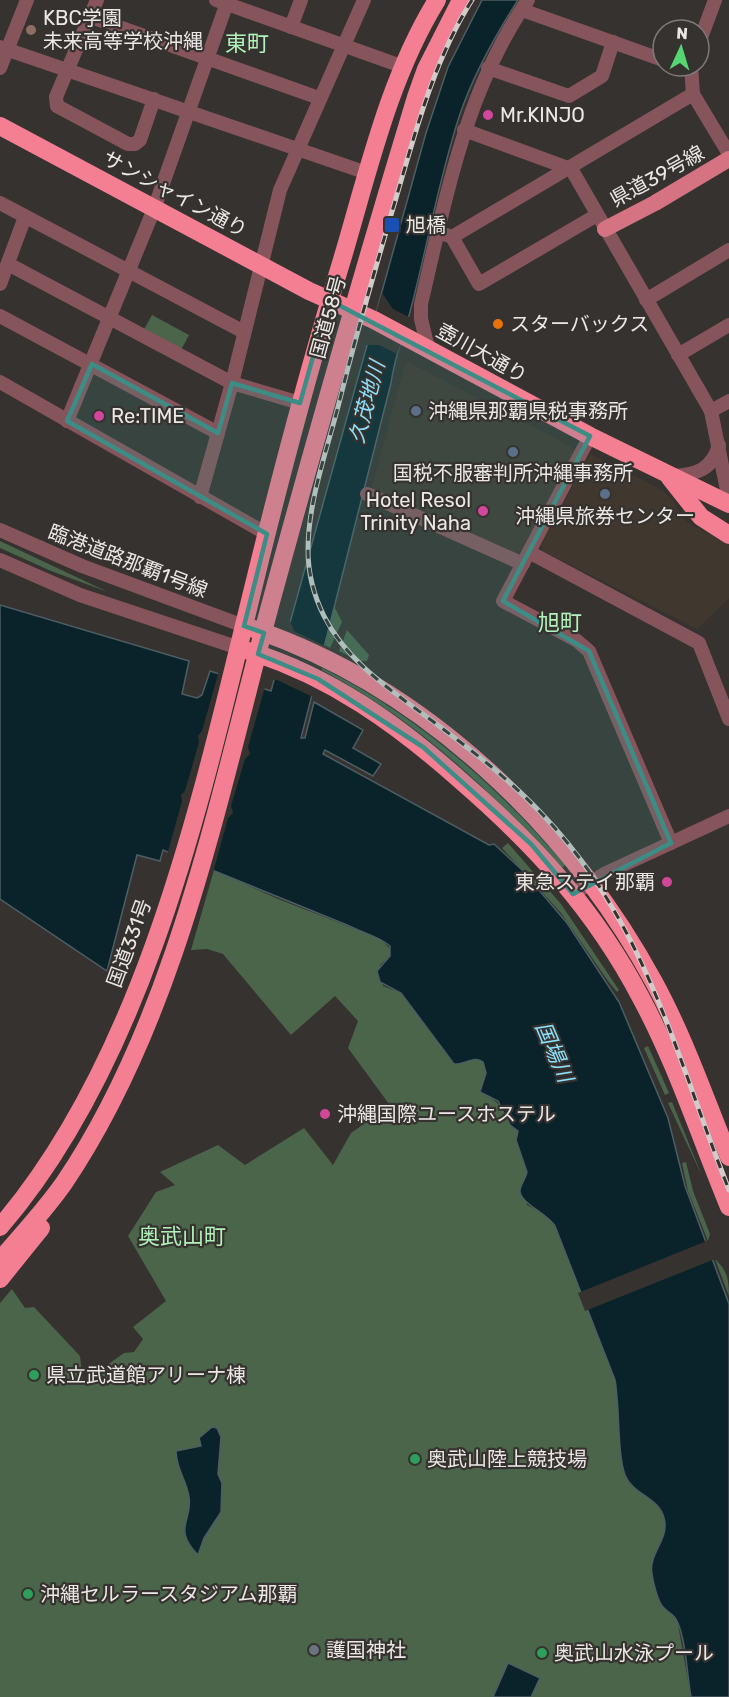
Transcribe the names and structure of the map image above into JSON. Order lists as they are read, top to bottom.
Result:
{
  "streets": {
    "highway": [
      "サンシャイン通り",
      "国道58号",
      "壺川大通り",
      "国道331号"
    ],
    "main road": ["県道39号線"],
    "street": ["臨港道路那覇1号線"]
  },
  "crossings": [
    ["サンシャイン通り", "国道58号"],
    ["サンシャイン通り", "壺川大通り"],
    ["国道58号", "壺川大通り"],
    ["国道58号", "臨港道路那覇1号線"],
    ["国道58号", "国道331号"]
  ],
  "districts": ["東町", "旭町", "奥武山町"],
  "water": ["久茂地川", "国場川"],
  "places": {
    "other": [
      "KBC学園 未来高等学校沖縄",
      "Mr.KINJO",
      "スターバックス",
      "沖縄県那覇県税事務所",
      "Re:TIME",
      "国税不服審判所沖縄事務所",
      "沖縄県旅券センター",
      "Hotel Resol Trinity Naha",
      "東急ステイ那覇",
      "沖縄国際ユースホステル",
      "県立武道館アリーナ棟",
      "奥武山陸上競技場",
      "沖縄セルラースタジアム那覇",
      "護国神社",
      "奥武山水泳プール"
    ],
    "transit": ["旭橋"]
  },
  "north": "top"
}
